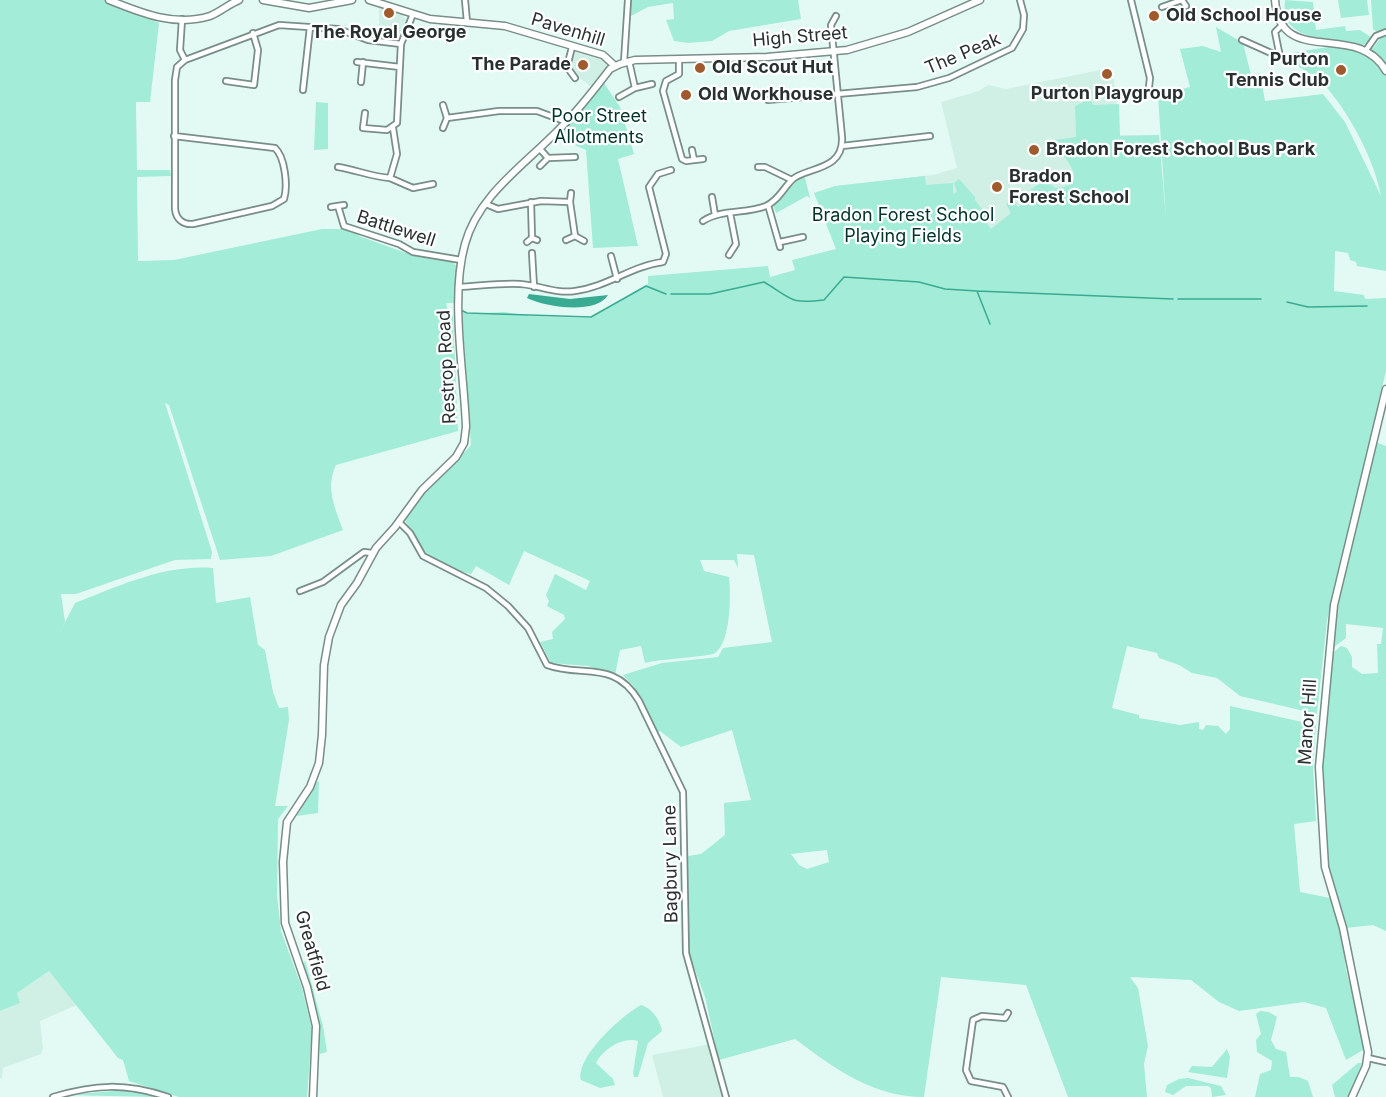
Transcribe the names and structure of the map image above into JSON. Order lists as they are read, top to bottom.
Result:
{
  "streets": {
    "street": [
      "Pavenhill",
      "High Street",
      "The Peak",
      "Battlewell",
      "Restrop Road",
      "Manor Hill",
      "Bagbury Lane",
      "Greatfield"
    ]
  },
  "crossings": [
    ["Pavenhill", "High Street"],
    ["Pavenhill", "Restrop Road"],
    ["High Street", "Restrop Road"],
    ["Battlewell", "Restrop Road"],
    ["Restrop Road", "Bagbury Lane"],
    ["Restrop Road", "Greatfield"]
  ],
  "parks": ["Poor Street Allotments", "Bradon Forest School Playing Fields"],
  "places": [
    "The Royal George",
    "Old School House",
    "The Parade",
    "Old Scout Hut",
    "Purton Tennis Club",
    "Purton Playgroup",
    "Old Workhouse",
    "Bradon Forest School Bus Park",
    "Bradon Forest School"
  ]
}
